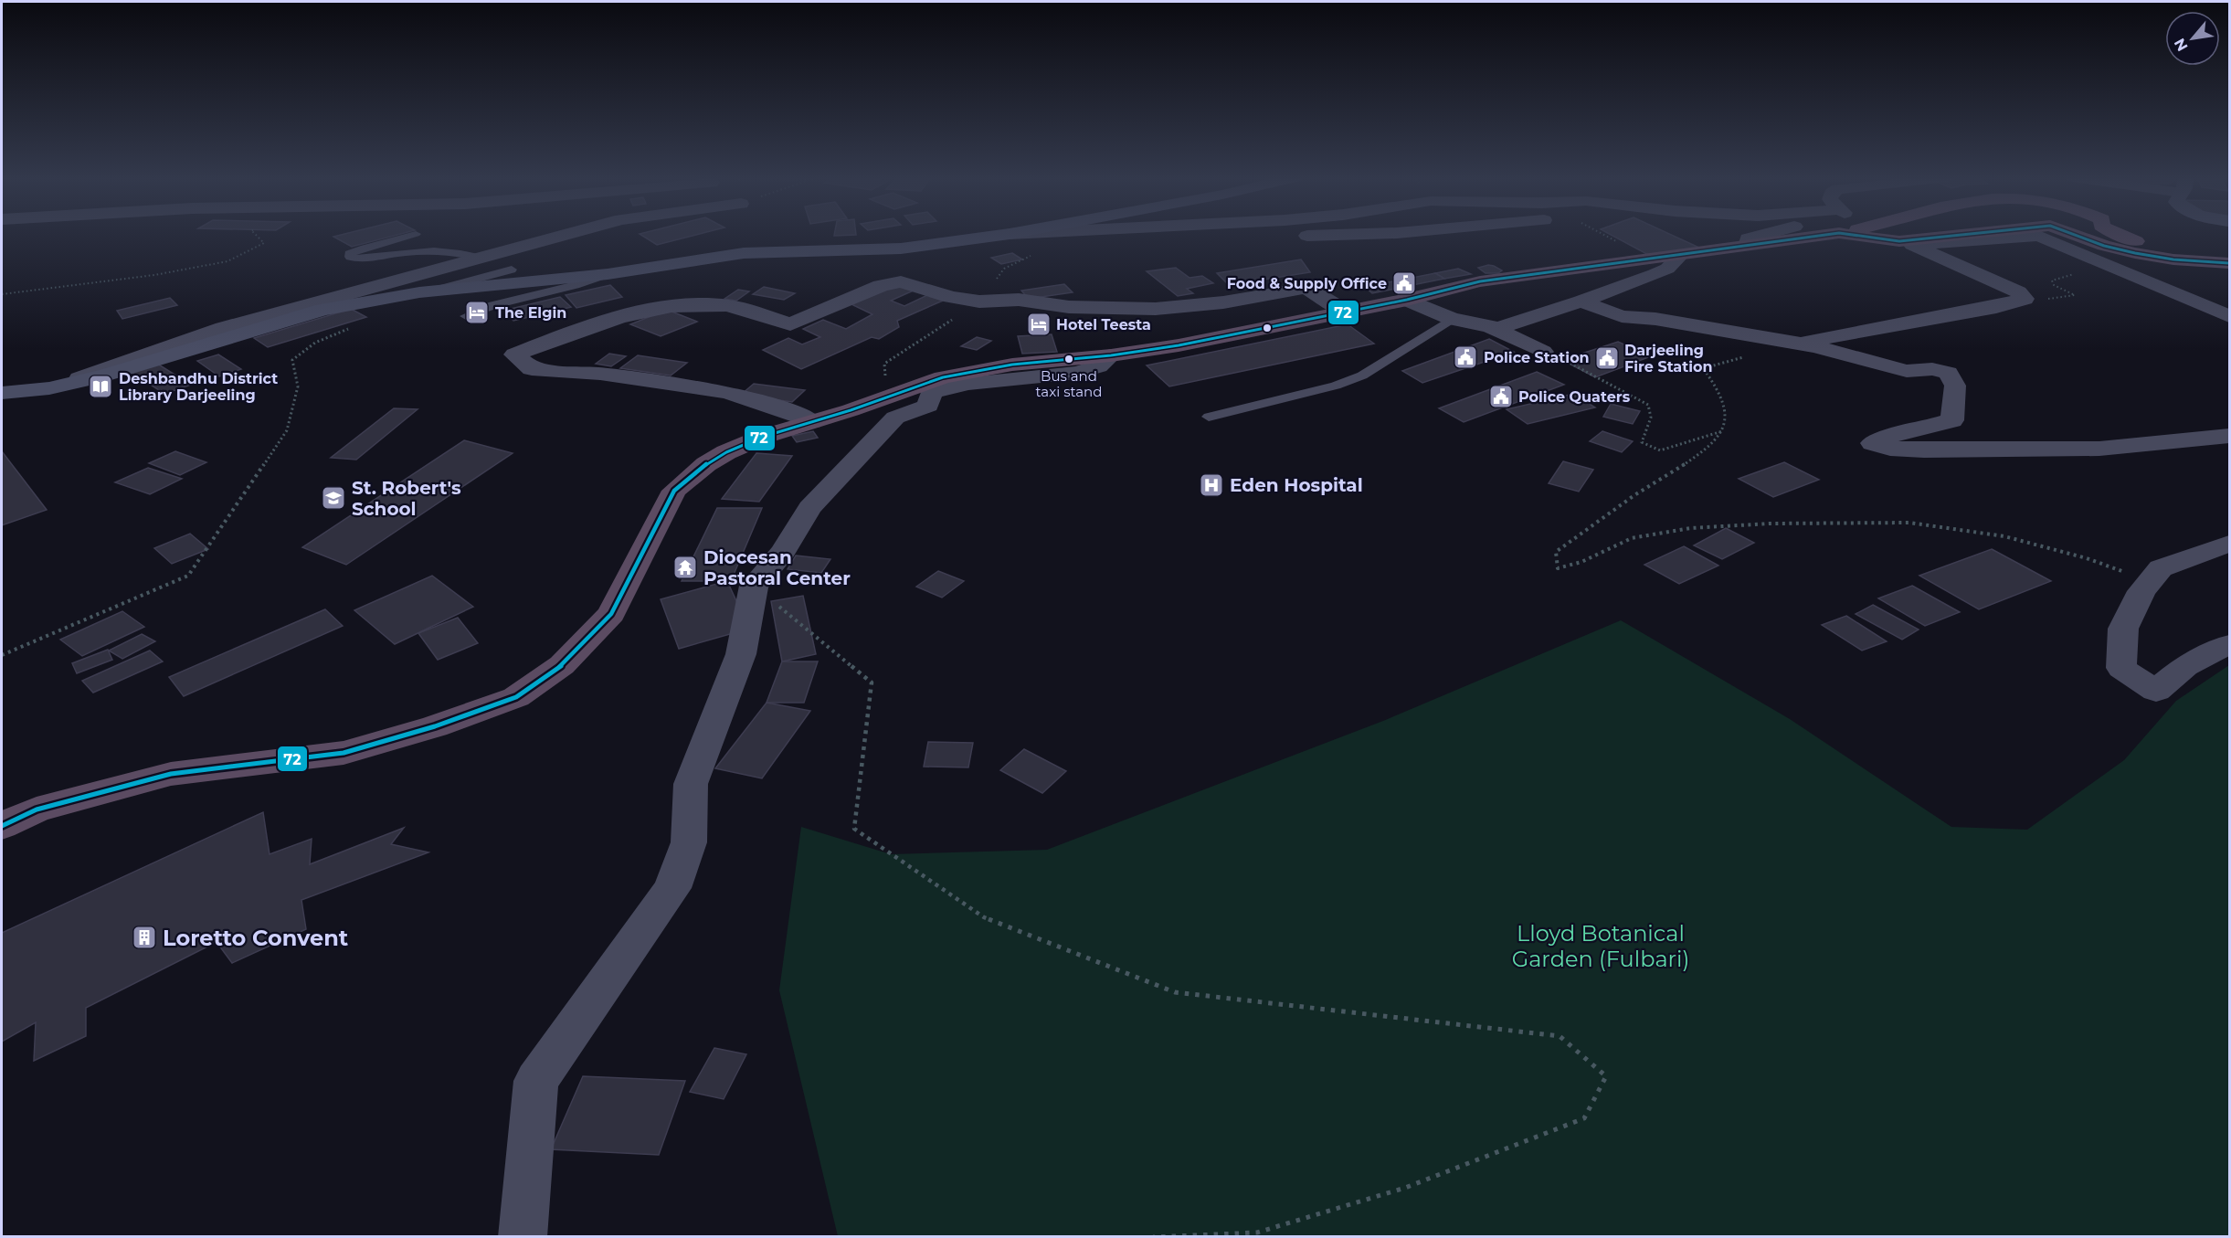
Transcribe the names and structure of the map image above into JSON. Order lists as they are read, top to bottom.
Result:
{
  "parks": ["Lloyd Botanical Garden (Fulbari)"],
  "places": {
    "public building": [
      "Food & Supply Office",
      "Police Station",
      "Darjeeling Fire Station",
      "Police Quaters"
    ],
    "hotel": ["The Elgin", "Hotel Teesta"],
    "other": ["Bus and taxi stand"],
    "library": ["Deshbandhu District Library Darjeeling"],
    "hospital": ["Eden Hospital"],
    "school or university": ["St. Robert's School"],
    "temple": ["Diocesan Pastoral Center"],
    "building": ["Loretto Convent"]
  },
  "lines": ["transit line 72"],
  "north": "bottom left"
}
